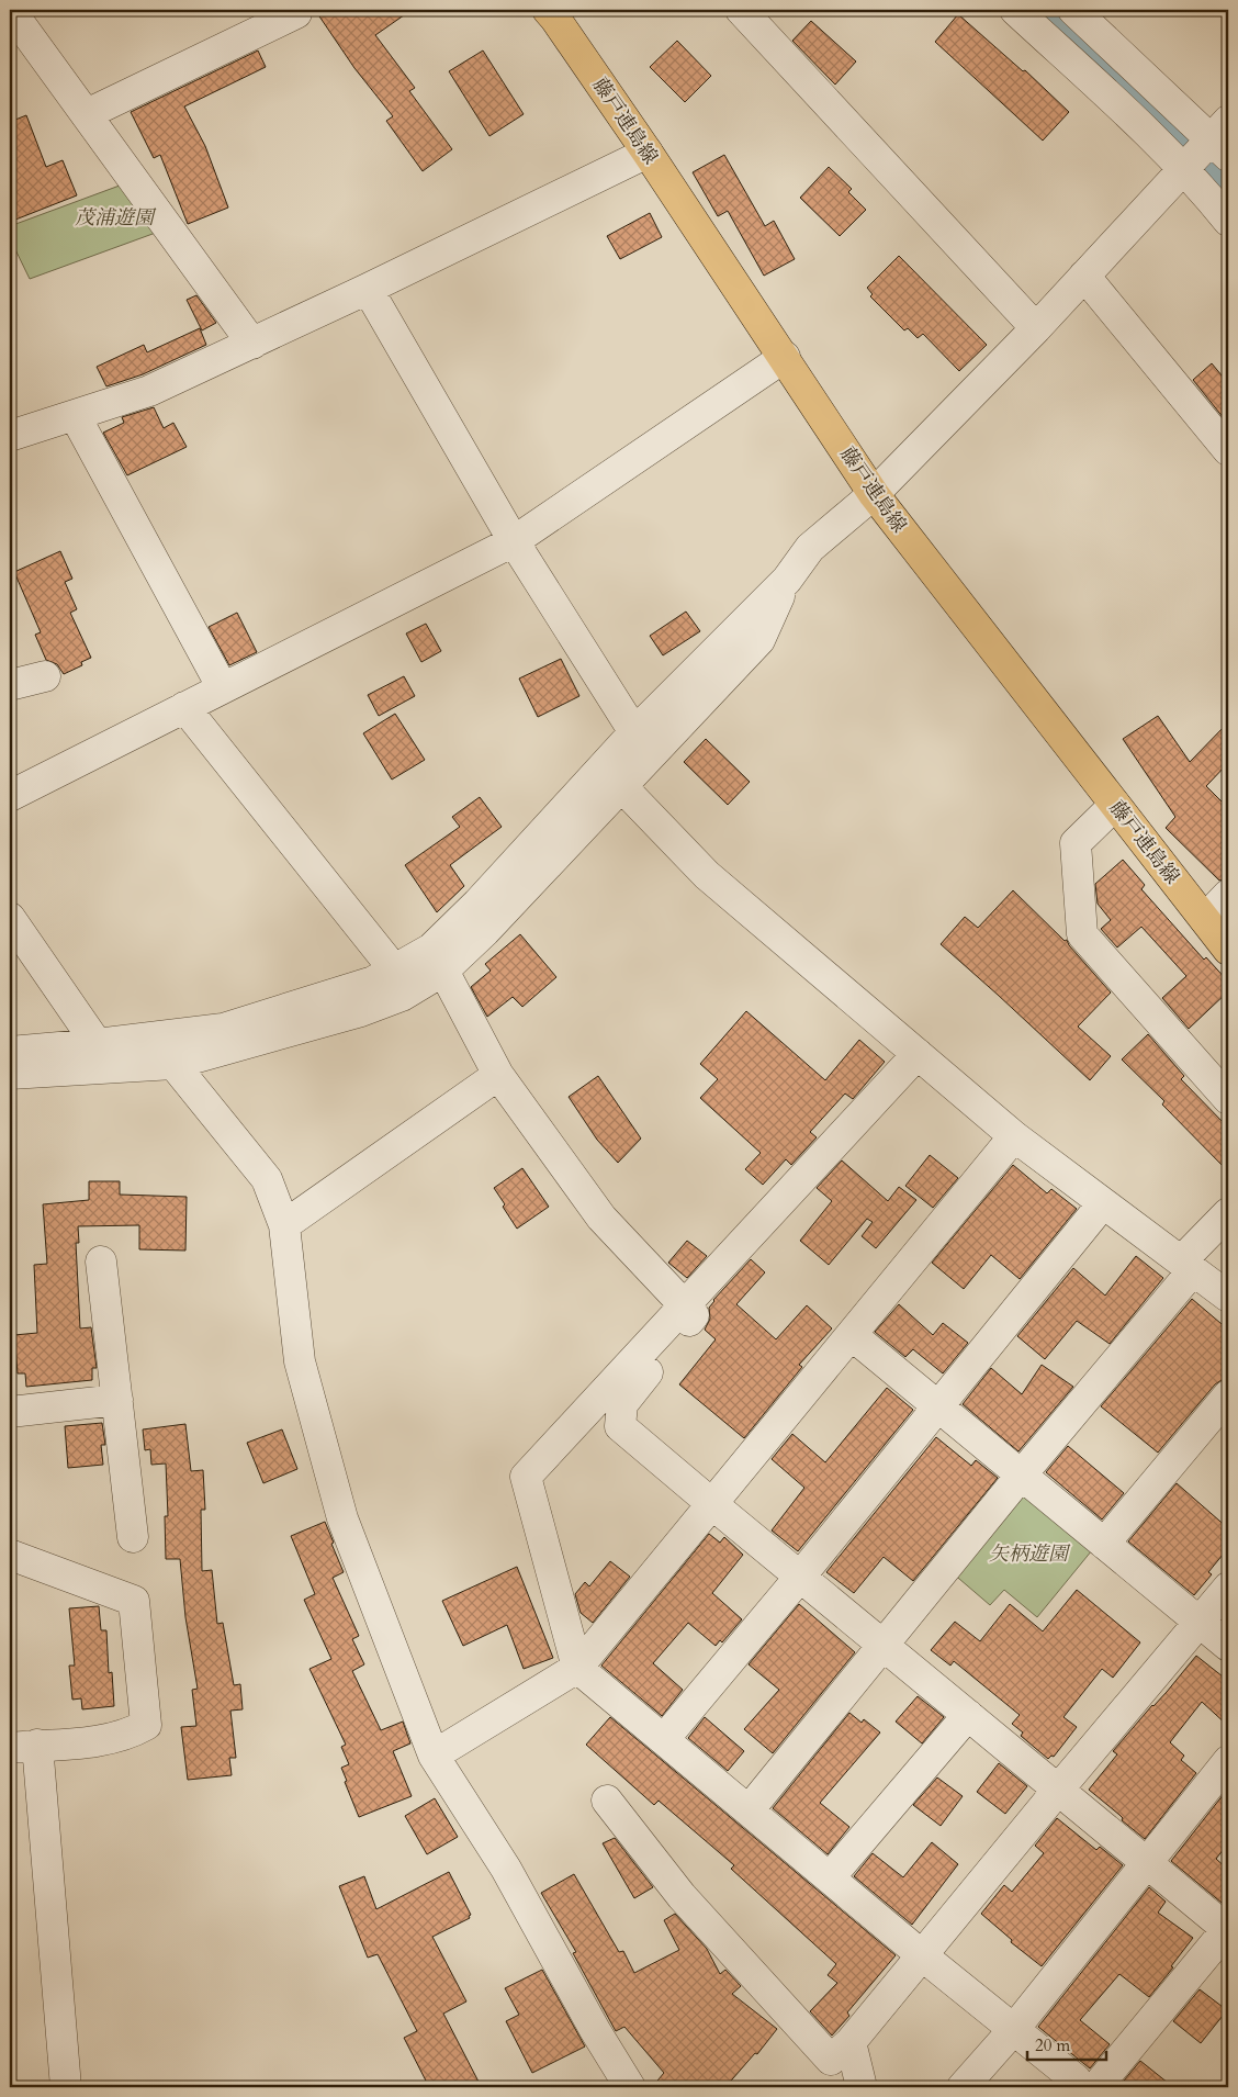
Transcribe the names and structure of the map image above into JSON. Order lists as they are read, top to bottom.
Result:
{
  "streets": {
    "main road": ["藤戸連島線"]
  },
  "parks": ["茂浦遊園", "矢柄遊園"],
  "scale_bar": "20 m"
}
